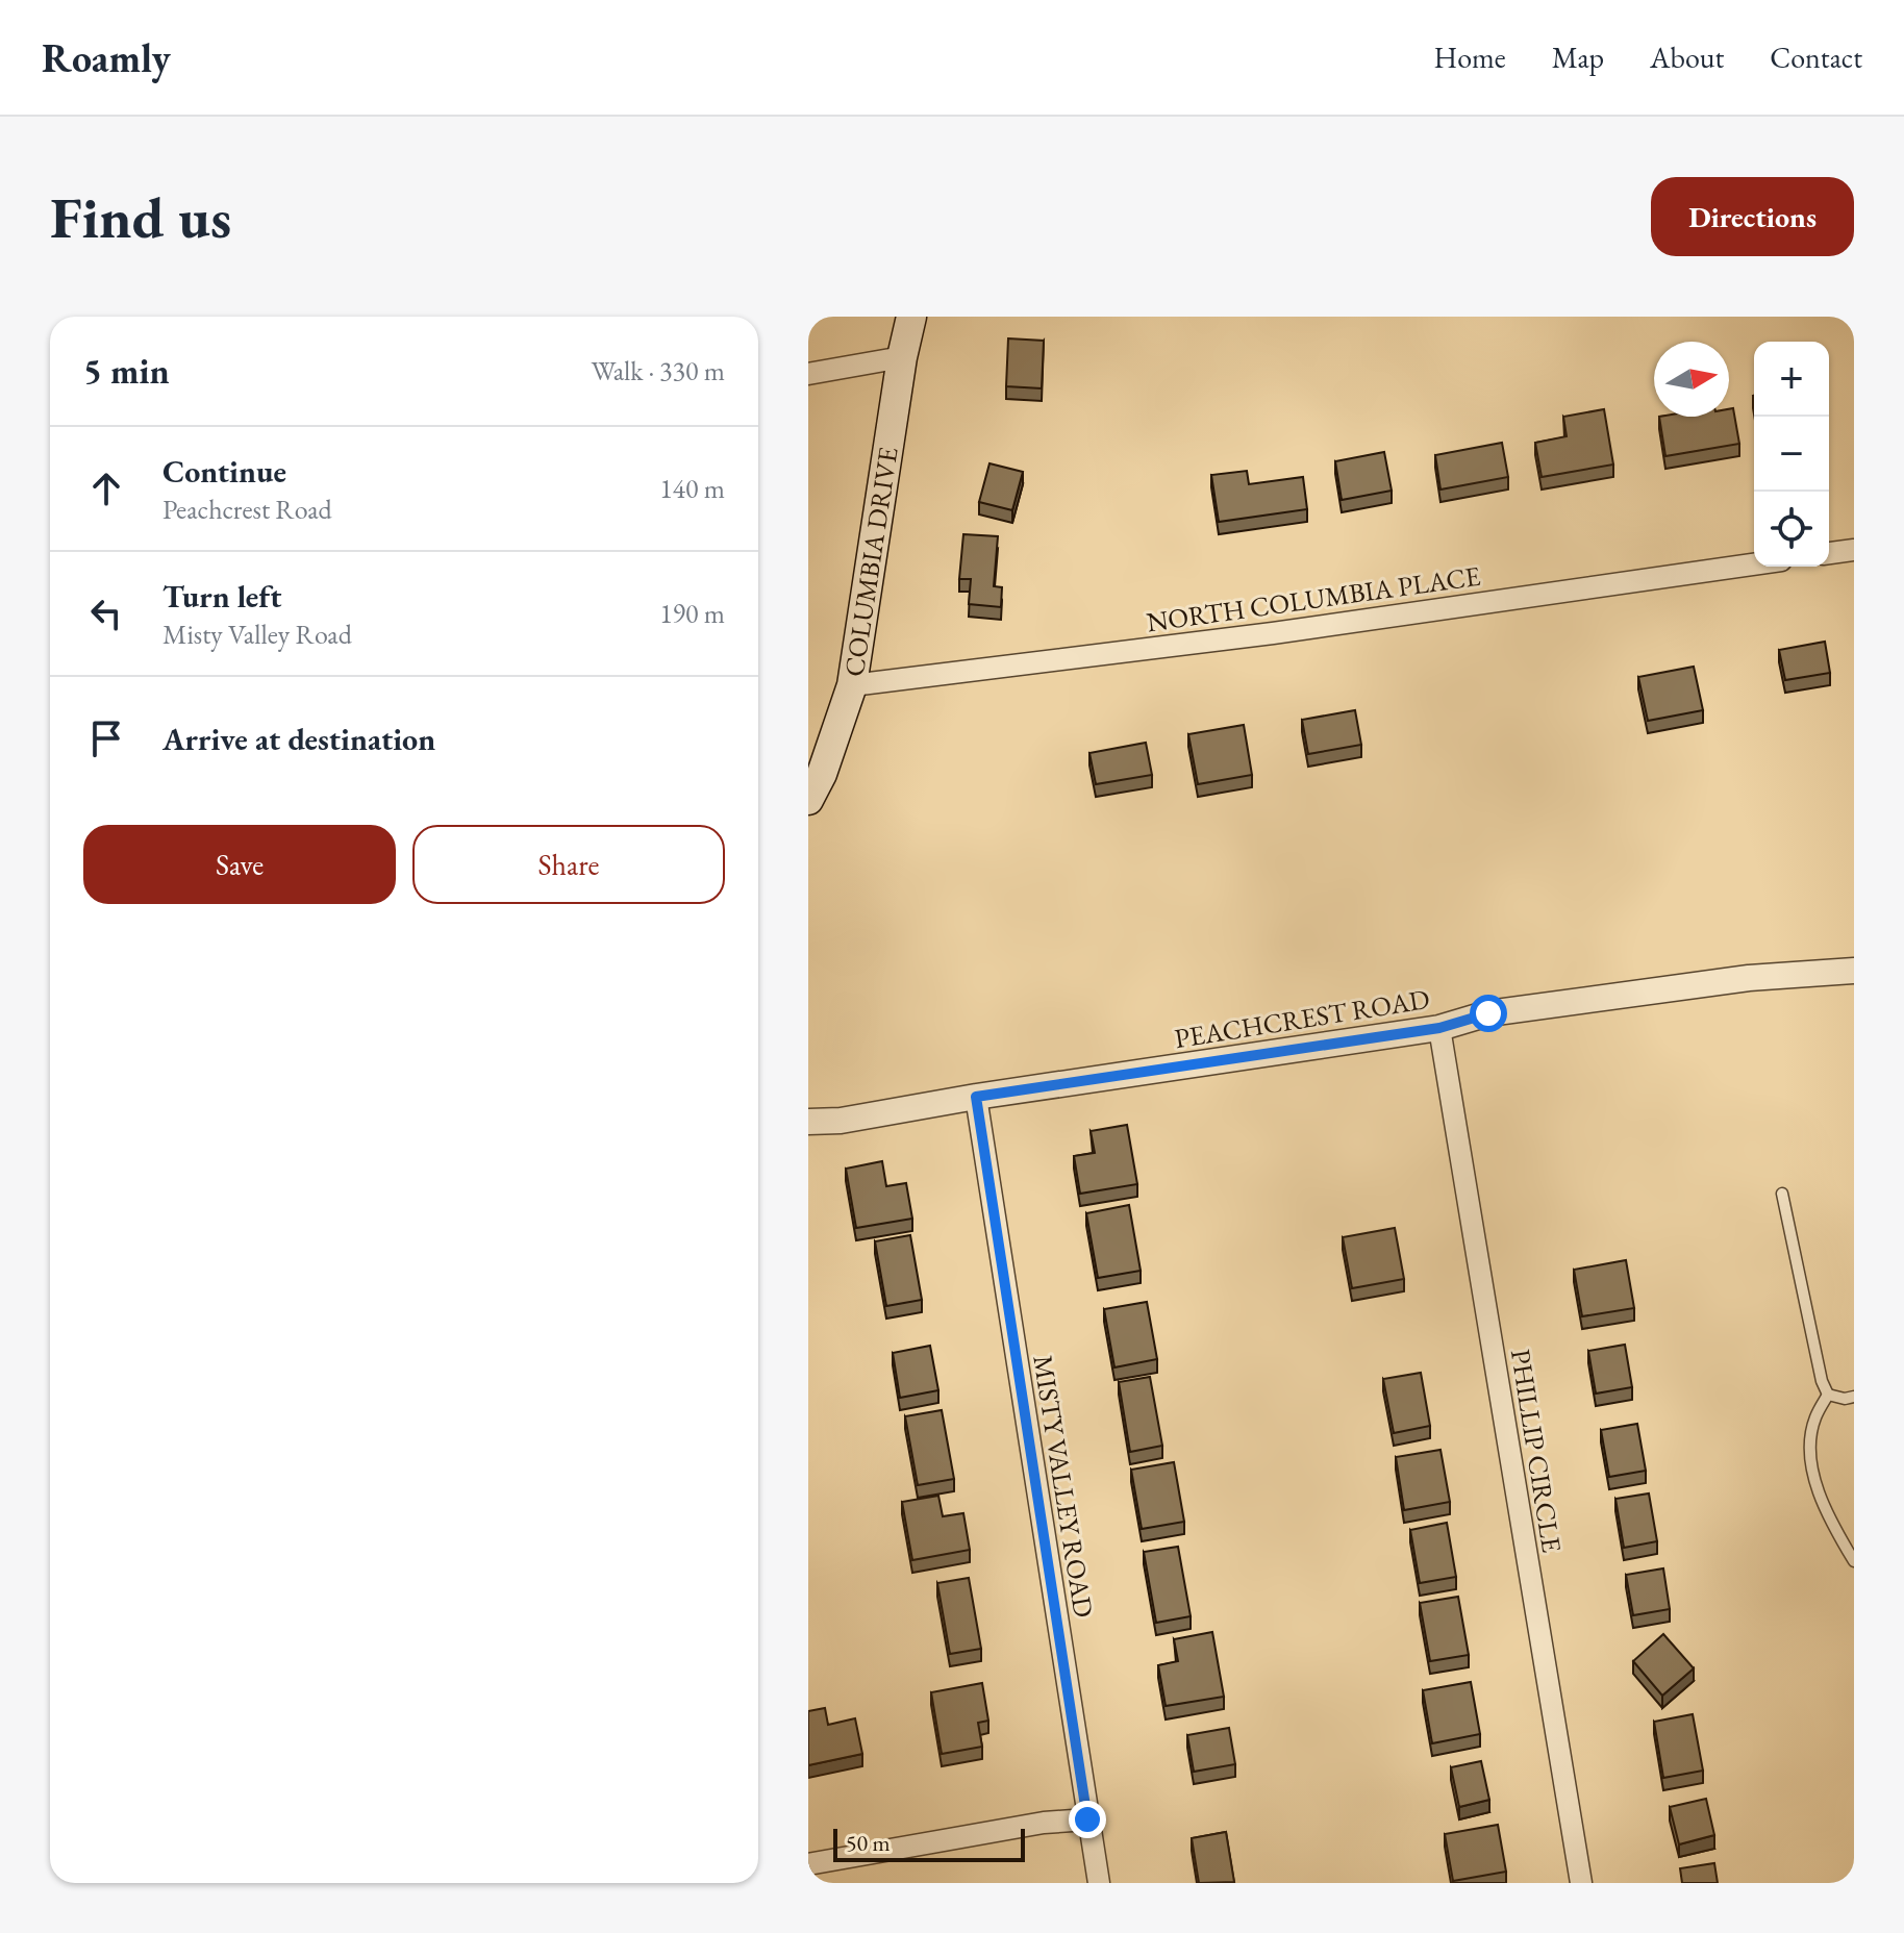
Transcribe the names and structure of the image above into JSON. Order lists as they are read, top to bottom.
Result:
{
  "streets": {
    "main road": ["COLUMBIA DRIVE"],
    "street": [
      "NORTH COLUMBIA PLACE",
      "PEACHCREST ROAD",
      "PHILLIP CIRCLE",
      "MISTY VALLEY ROAD"
    ]
  },
  "crossings": [
    ["COLUMBIA DRIVE", "NORTH COLUMBIA PLACE"],
    ["PEACHCREST ROAD", "PHILLIP CIRCLE"],
    ["PEACHCREST ROAD", "MISTY VALLEY ROAD"]
  ],
  "scale_bar": "50 m",
  "north": "right",
  "page": {
    "header": "Roamly",
    "nav": [
      "Home",
      "Map",
      "About",
      "Contact"
    ],
    "buttons": [
      "Directions",
      ["Save", "Share"]
    ],
    "title": "Find us",
    "heading": ["5 min", "Walk · 330 m"],
    "map_buttons": ["+", "−"],
    "list": [
      ["Continue", "Peachcrest Road", "140 m"],
      ["Turn left", "Misty Valley Road", "190 m"],
      "Arrive at destination"
    ],
    "scale": "50 m"
  }
}
